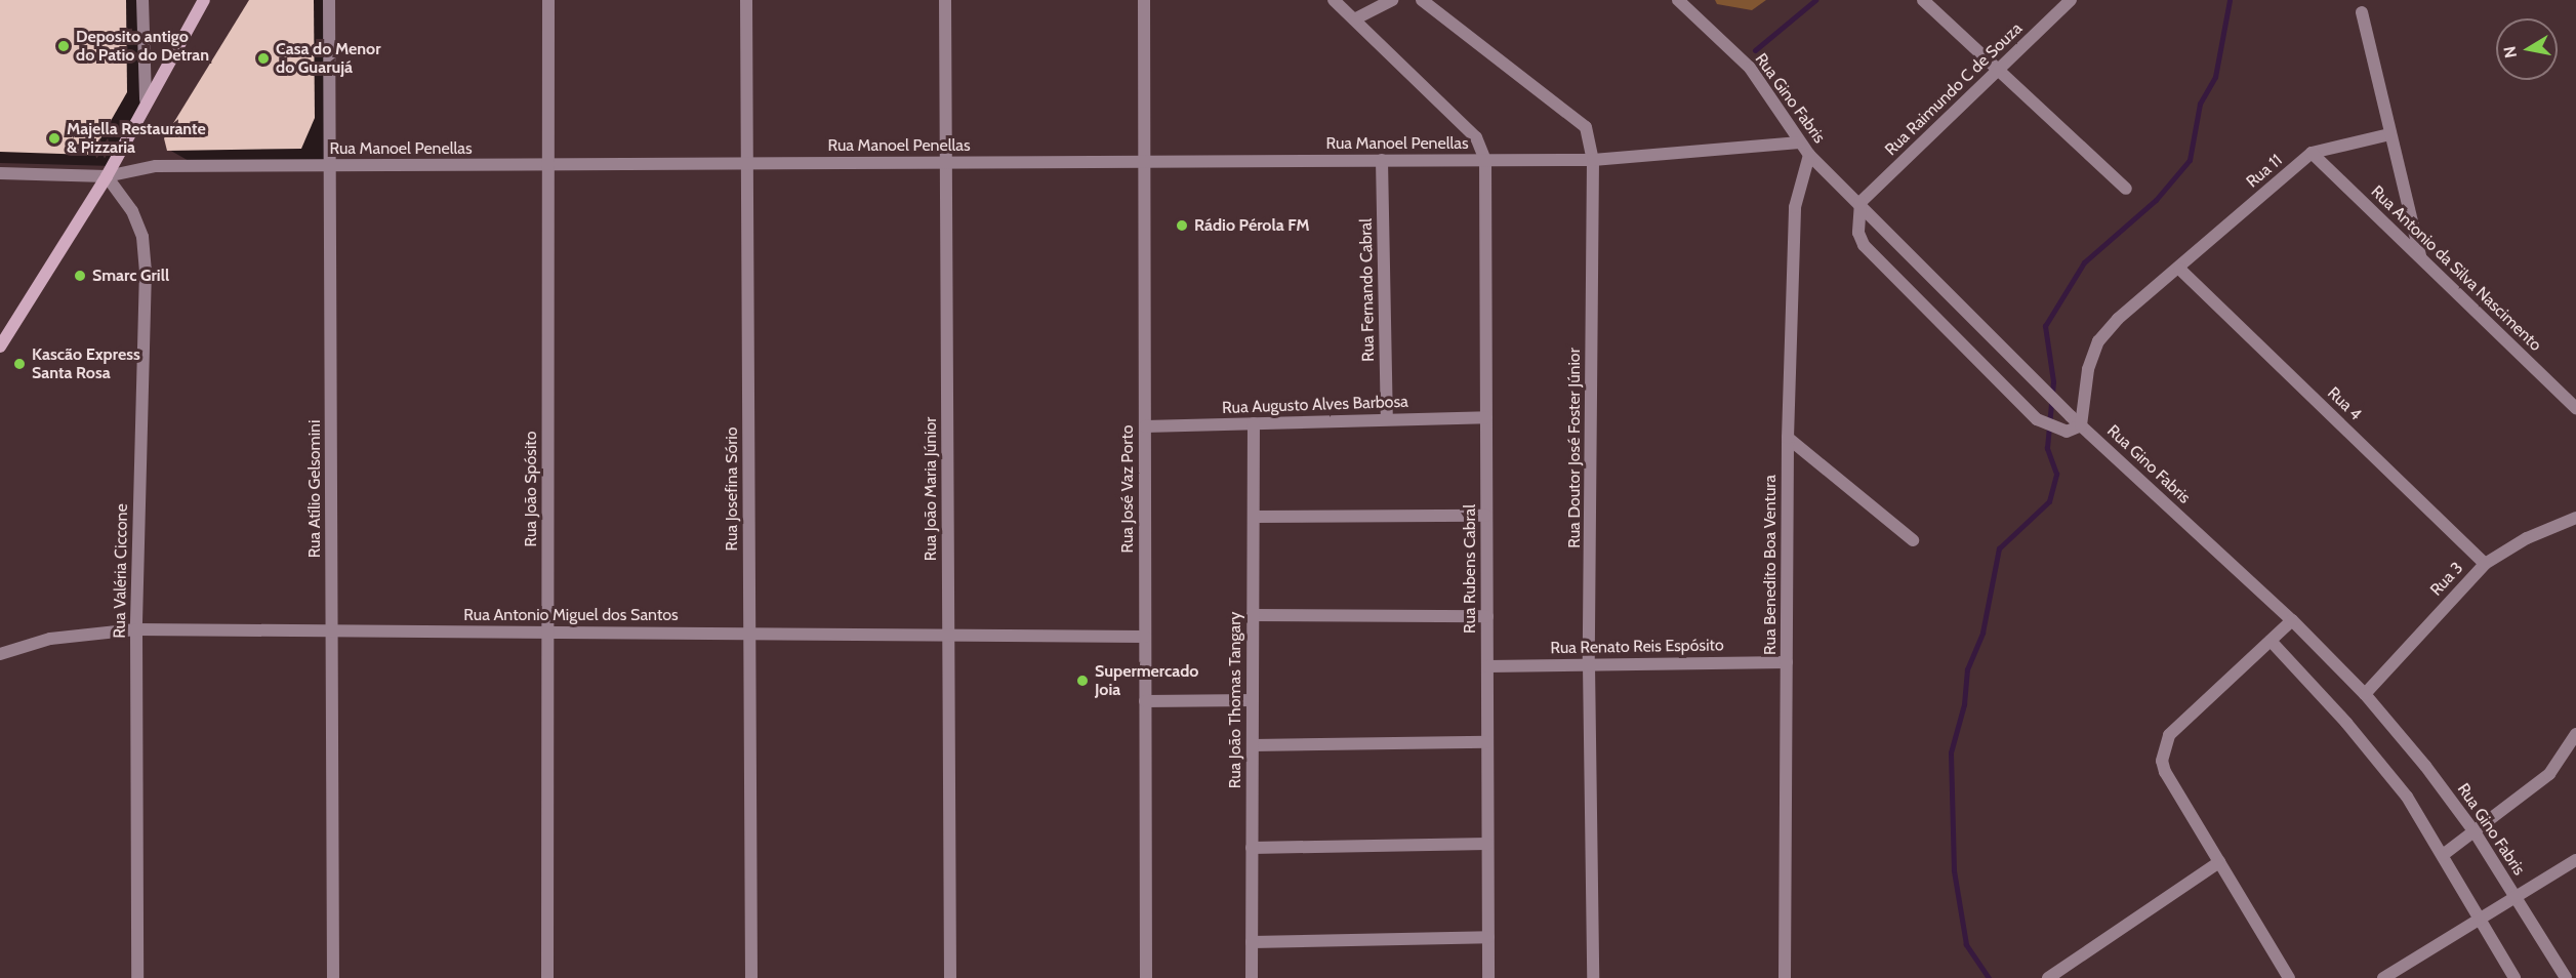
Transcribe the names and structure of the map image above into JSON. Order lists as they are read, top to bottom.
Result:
{
  "streets": {
    "street": [
      "Rua Raimundo C de Souza",
      "Rua Gino Fabris",
      "Rua Manoel Penellas",
      "Rua 11",
      "Rua Antonio da Silva Nascimento",
      "Rua Fernando Cabral",
      "Rua 4",
      "Rua Augusto Alves Barbosa",
      "Rua Doutor José Foster Júnior",
      "Rua Atílio Gelsomini",
      "Rua João Spósito",
      "Rua Josefina Sório",
      "Rua João Maria Júnior",
      "Rua José Vaz Porto",
      "Rua Benedito Boa Ventura",
      "Rua Rubens Cabral",
      "Rua Valéria Ciccone",
      "Rua 3",
      "Rua Antonio Miguel dos Santos",
      "Rua Renato Reis Espósito",
      "Rua João Thomas Tangary"
    ]
  },
  "crossings": [
    ["Rua Raimundo C de Souza", "Rua Gino Fabris"],
    ["Rua Gino Fabris", "Rua Manoel Penellas"],
    ["Rua Gino Fabris", "Rua 11"],
    ["Rua Gino Fabris", "Rua Benedito Boa Ventura"],
    ["Rua Gino Fabris", "Rua 3"],
    ["Rua Manoel Penellas", "Rua Fernando Cabral"],
    ["Rua Manoel Penellas", "Rua Doutor José Foster Júnior"],
    ["Rua Manoel Penellas", "Rua Atílio Gelsomini"],
    ["Rua Manoel Penellas", "Rua João Spósito"],
    ["Rua Manoel Penellas", "Rua Josefina Sório"],
    ["Rua Manoel Penellas", "Rua João Maria Júnior"],
    ["Rua Manoel Penellas", "Rua José Vaz Porto"],
    ["Rua Manoel Penellas", "Rua Rubens Cabral"],
    ["Rua Manoel Penellas", "Rua Valéria Ciccone"],
    ["Rua 11", "Rua Antonio da Silva Nascimento"],
    ["Rua 11", "Rua 4"],
    ["Rua Fernando Cabral", "Rua Augusto Alves Barbosa"],
    ["Rua 4", "Rua 3"],
    ["Rua Augusto Alves Barbosa", "Rua José Vaz Porto"],
    ["Rua Augusto Alves Barbosa", "Rua Rubens Cabral"],
    ["Rua Augusto Alves Barbosa", "Rua João Thomas Tangary"],
    ["Rua Doutor José Foster Júnior", "Rua Renato Reis Espósito"],
    ["Rua Atílio Gelsomini", "Rua Antonio Miguel dos Santos"],
    ["Rua João Spósito", "Rua Antonio Miguel dos Santos"],
    ["Rua Josefina Sório", "Rua Antonio Miguel dos Santos"],
    ["Rua João Maria Júnior", "Rua Antonio Miguel dos Santos"],
    ["Rua José Vaz Porto", "Rua Antonio Miguel dos Santos"],
    ["Rua Benedito Boa Ventura", "Rua Renato Reis Espósito"],
    ["Rua Rubens Cabral", "Rua Renato Reis Espósito"],
    ["Rua Valéria Ciccone", "Rua Antonio Miguel dos Santos"]
  ],
  "places": [
    "Deposito antigo do Patio do Detran",
    "Casa do Menor do Guarujá",
    "Majella Restaurante & Pizzaria",
    "Rádio Pérola FM",
    "Smarc Grill",
    "Kascão Express Santa Rosa",
    "Supermercado Joia"
  ],
  "north": "left"
}
